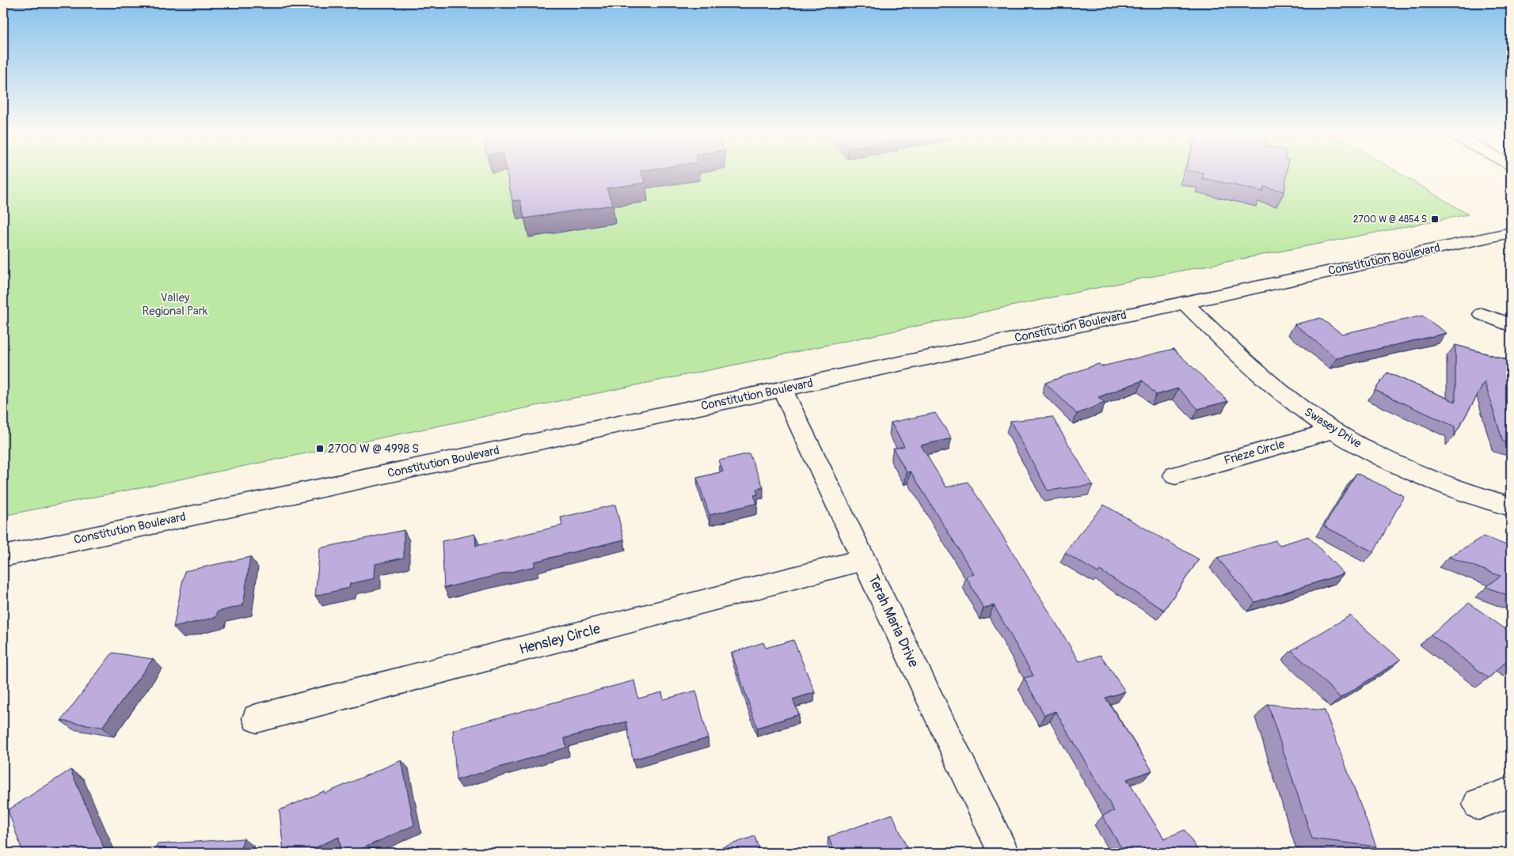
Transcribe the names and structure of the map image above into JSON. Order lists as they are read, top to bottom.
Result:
{
  "streets": {
    "street": [
      "Constitution Boulevard",
      "Swasey Drive",
      "Frieze Circle",
      "Terah Maria Drive",
      "Hensley Circle"
    ]
  },
  "crossings": [
    ["Constitution Boulevard", "Swasey Drive"],
    ["Constitution Boulevard", "Terah Maria Drive"],
    ["Swasey Drive", "Frieze Circle"],
    ["Terah Maria Drive", "Hensley Circle"]
  ],
  "parks": ["Valley Regional Park"],
  "places": {
    "transit": ["2700 W @ 4854 S", "2700 W @ 4998 S"]
  }
}
